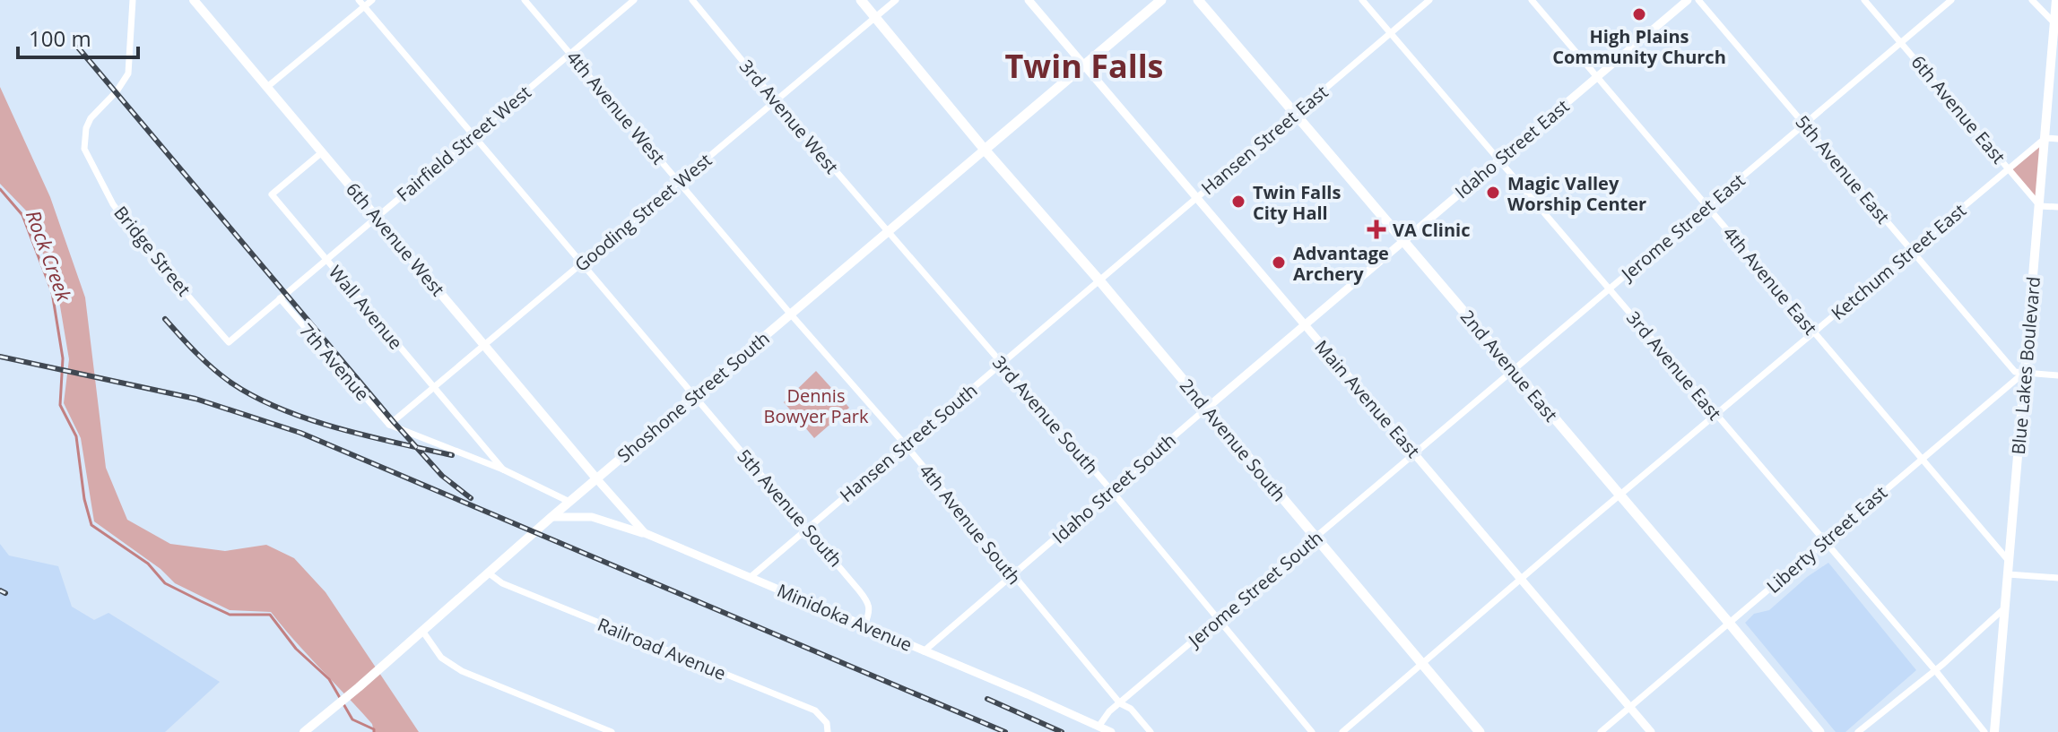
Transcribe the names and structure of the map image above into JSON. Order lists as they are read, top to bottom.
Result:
{
  "streets": {
    "main road": [
      "6th Avenue West",
      "2nd Avenue East",
      "Blue Lakes Boulevard",
      "Shoshone Street South",
      "2nd Avenue South"
    ],
    "street": [
      "4th Avenue West",
      "6th Avenue East",
      "3rd Avenue West",
      "Hansen Street East",
      "Fairfield Street West",
      "Idaho Street East",
      "5th Avenue East",
      "Gooding Street West",
      "Jerome Street East",
      "Bridge Street",
      "Ketchum Street East",
      "4th Avenue East",
      "Wall Avenue",
      "7th Avenue",
      "3rd Avenue East",
      "Main Avenue East",
      "3rd Avenue South",
      "Hansen Street South",
      "Idaho Street South",
      "5th Avenue South",
      "4th Avenue South",
      "Liberty Street East",
      "Jerome Street South",
      "Minidoka Avenue",
      "Railroad Avenue"
    ]
  },
  "crossings": [
    ["4th Avenue West", "Fairfield Street West"],
    ["4th Avenue West", "Gooding Street West"],
    ["4th Avenue West", "Shoshone Street South"],
    ["4th Avenue West", "4th Avenue South"],
    ["6th Avenue East", "Jerome Street East"],
    ["6th Avenue East", "Ketchum Street East"],
    ["6th Avenue East", "Blue Lakes Boulevard"],
    ["3rd Avenue West", "Gooding Street West"],
    ["3rd Avenue West", "Shoshone Street South"],
    ["3rd Avenue West", "3rd Avenue South"],
    ["Hansen Street East", "2nd Avenue East"],
    ["Hansen Street East", "3rd Avenue East"],
    ["Hansen Street East", "Main Avenue East"],
    ["Hansen Street East", "2nd Avenue South"],
    ["Hansen Street East", "Hansen Street South"],
    ["Fairfield Street West", "6th Avenue West"],
    ["Fairfield Street West", "Bridge Street"],
    ["Fairfield Street West", "Wall Avenue"],
    ["Fairfield Street West", "7th Avenue"],
    ["Fairfield Street West", "5th Avenue South"],
    ["Idaho Street East", "4th Avenue East"],
    ["Idaho Street East", "2nd Avenue East"],
    ["Idaho Street East", "3rd Avenue East"],
    ["Idaho Street East", "Main Avenue East"],
    ["Idaho Street East", "Idaho Street South"],
    ["5th Avenue East", "Jerome Street East"],
    ["5th Avenue East", "Ketchum Street East"],
    ["5th Avenue East", "Blue Lakes Boulevard"],
    ["5th Avenue East", "Liberty Street East"],
    ["Gooding Street West", "6th Avenue West"],
    ["Gooding Street West", "Wall Avenue"],
    ["Gooding Street West", "7th Avenue"],
    ["Gooding Street West", "2nd Avenue South"],
    ["Gooding Street West", "5th Avenue South"],
    ["Jerome Street East", "4th Avenue East"],
    ["Jerome Street East", "2nd Avenue East"],
    ["Jerome Street East", "3rd Avenue East"],
    ["Jerome Street East", "Main Avenue East"],
    ["Jerome Street East", "Jerome Street South"],
    ["6th Avenue West", "Wall Avenue"],
    ["6th Avenue West", "Shoshone Street South"],
    ["6th Avenue West", "Minidoka Avenue"],
    ["Ketchum Street East", "4th Avenue East"],
    ["Ketchum Street East", "2nd Avenue East"],
    ["Ketchum Street East", "3rd Avenue East"],
    ["Ketchum Street East", "Blue Lakes Boulevard"],
    ["Ketchum Street East", "Main Avenue East"],
    ["Ketchum Street East", "2nd Avenue South"],
    ["4th Avenue East", "Blue Lakes Boulevard"],
    ["4th Avenue East", "Liberty Street East"],
    ["2nd Avenue East", "Liberty Street East"],
    ["3rd Avenue East", "Liberty Street East"],
    ["Blue Lakes Boulevard", "Liberty Street East"],
    ["Shoshone Street South", "Main Avenue East"],
    ["Shoshone Street South", "3rd Avenue South"],
    ["Shoshone Street South", "2nd Avenue South"],
    ["Shoshone Street South", "5th Avenue South"],
    ["Shoshone Street South", "4th Avenue South"],
    ["Shoshone Street South", "Minidoka Avenue"],
    ["Shoshone Street South", "Railroad Avenue"],
    ["Main Avenue East", "Idaho Street South"],
    ["Main Avenue East", "Liberty Street East"],
    ["Main Avenue East", "Jerome Street South"],
    ["3rd Avenue South", "Hansen Street South"],
    ["3rd Avenue South", "Idaho Street South"],
    ["3rd Avenue South", "Jerome Street South"],
    ["2nd Avenue South", "Hansen Street South"],
    ["2nd Avenue South", "Idaho Street South"],
    ["2nd Avenue South", "Jerome Street South"],
    ["Hansen Street South", "5th Avenue South"],
    ["Hansen Street South", "4th Avenue South"],
    ["Hansen Street South", "Minidoka Avenue"],
    ["Idaho Street South", "4th Avenue South"],
    ["Idaho Street South", "Minidoka Avenue"],
    ["5th Avenue South", "Minidoka Avenue"],
    ["4th Avenue South", "Jerome Street South"],
    ["Jerome Street South", "Minidoka Avenue"]
  ],
  "districts": ["Twin Falls"],
  "water": ["Rock Creek"],
  "parks": ["Dennis Bowyer Park"],
  "places": {
    "other": [
      "High Plains Community Church",
      "Magic Valley Worship Center",
      "Twin Falls City Hall",
      "Advantage Archery"
    ],
    "health": ["VA Clinic"]
  },
  "scale_bar": "100 m"
}
